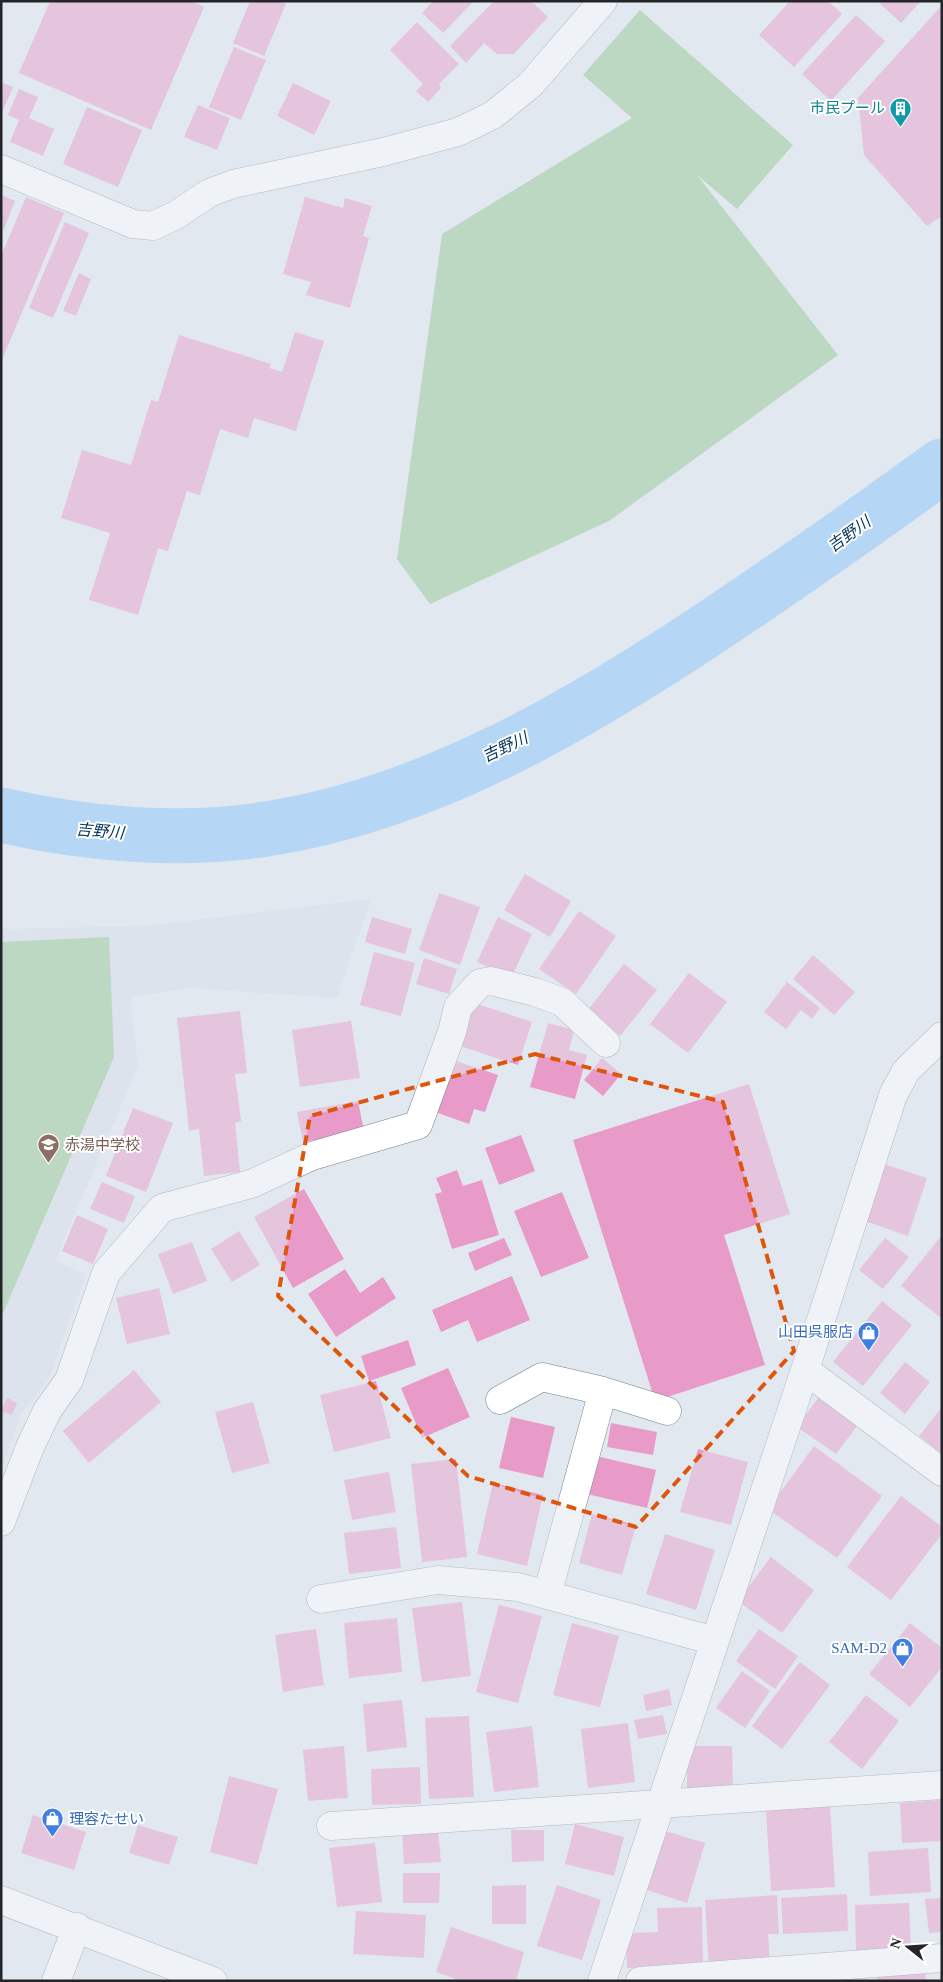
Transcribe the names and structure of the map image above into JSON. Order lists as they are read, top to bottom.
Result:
{
  "water": ["吉野川"],
  "places": {
    "building": ["市民プール"],
    "school or university": ["赤湯中学校"],
    "shop": ["山田呉服店", "SAM-D2", "理容たせい"]
  },
  "north": "left"
}
